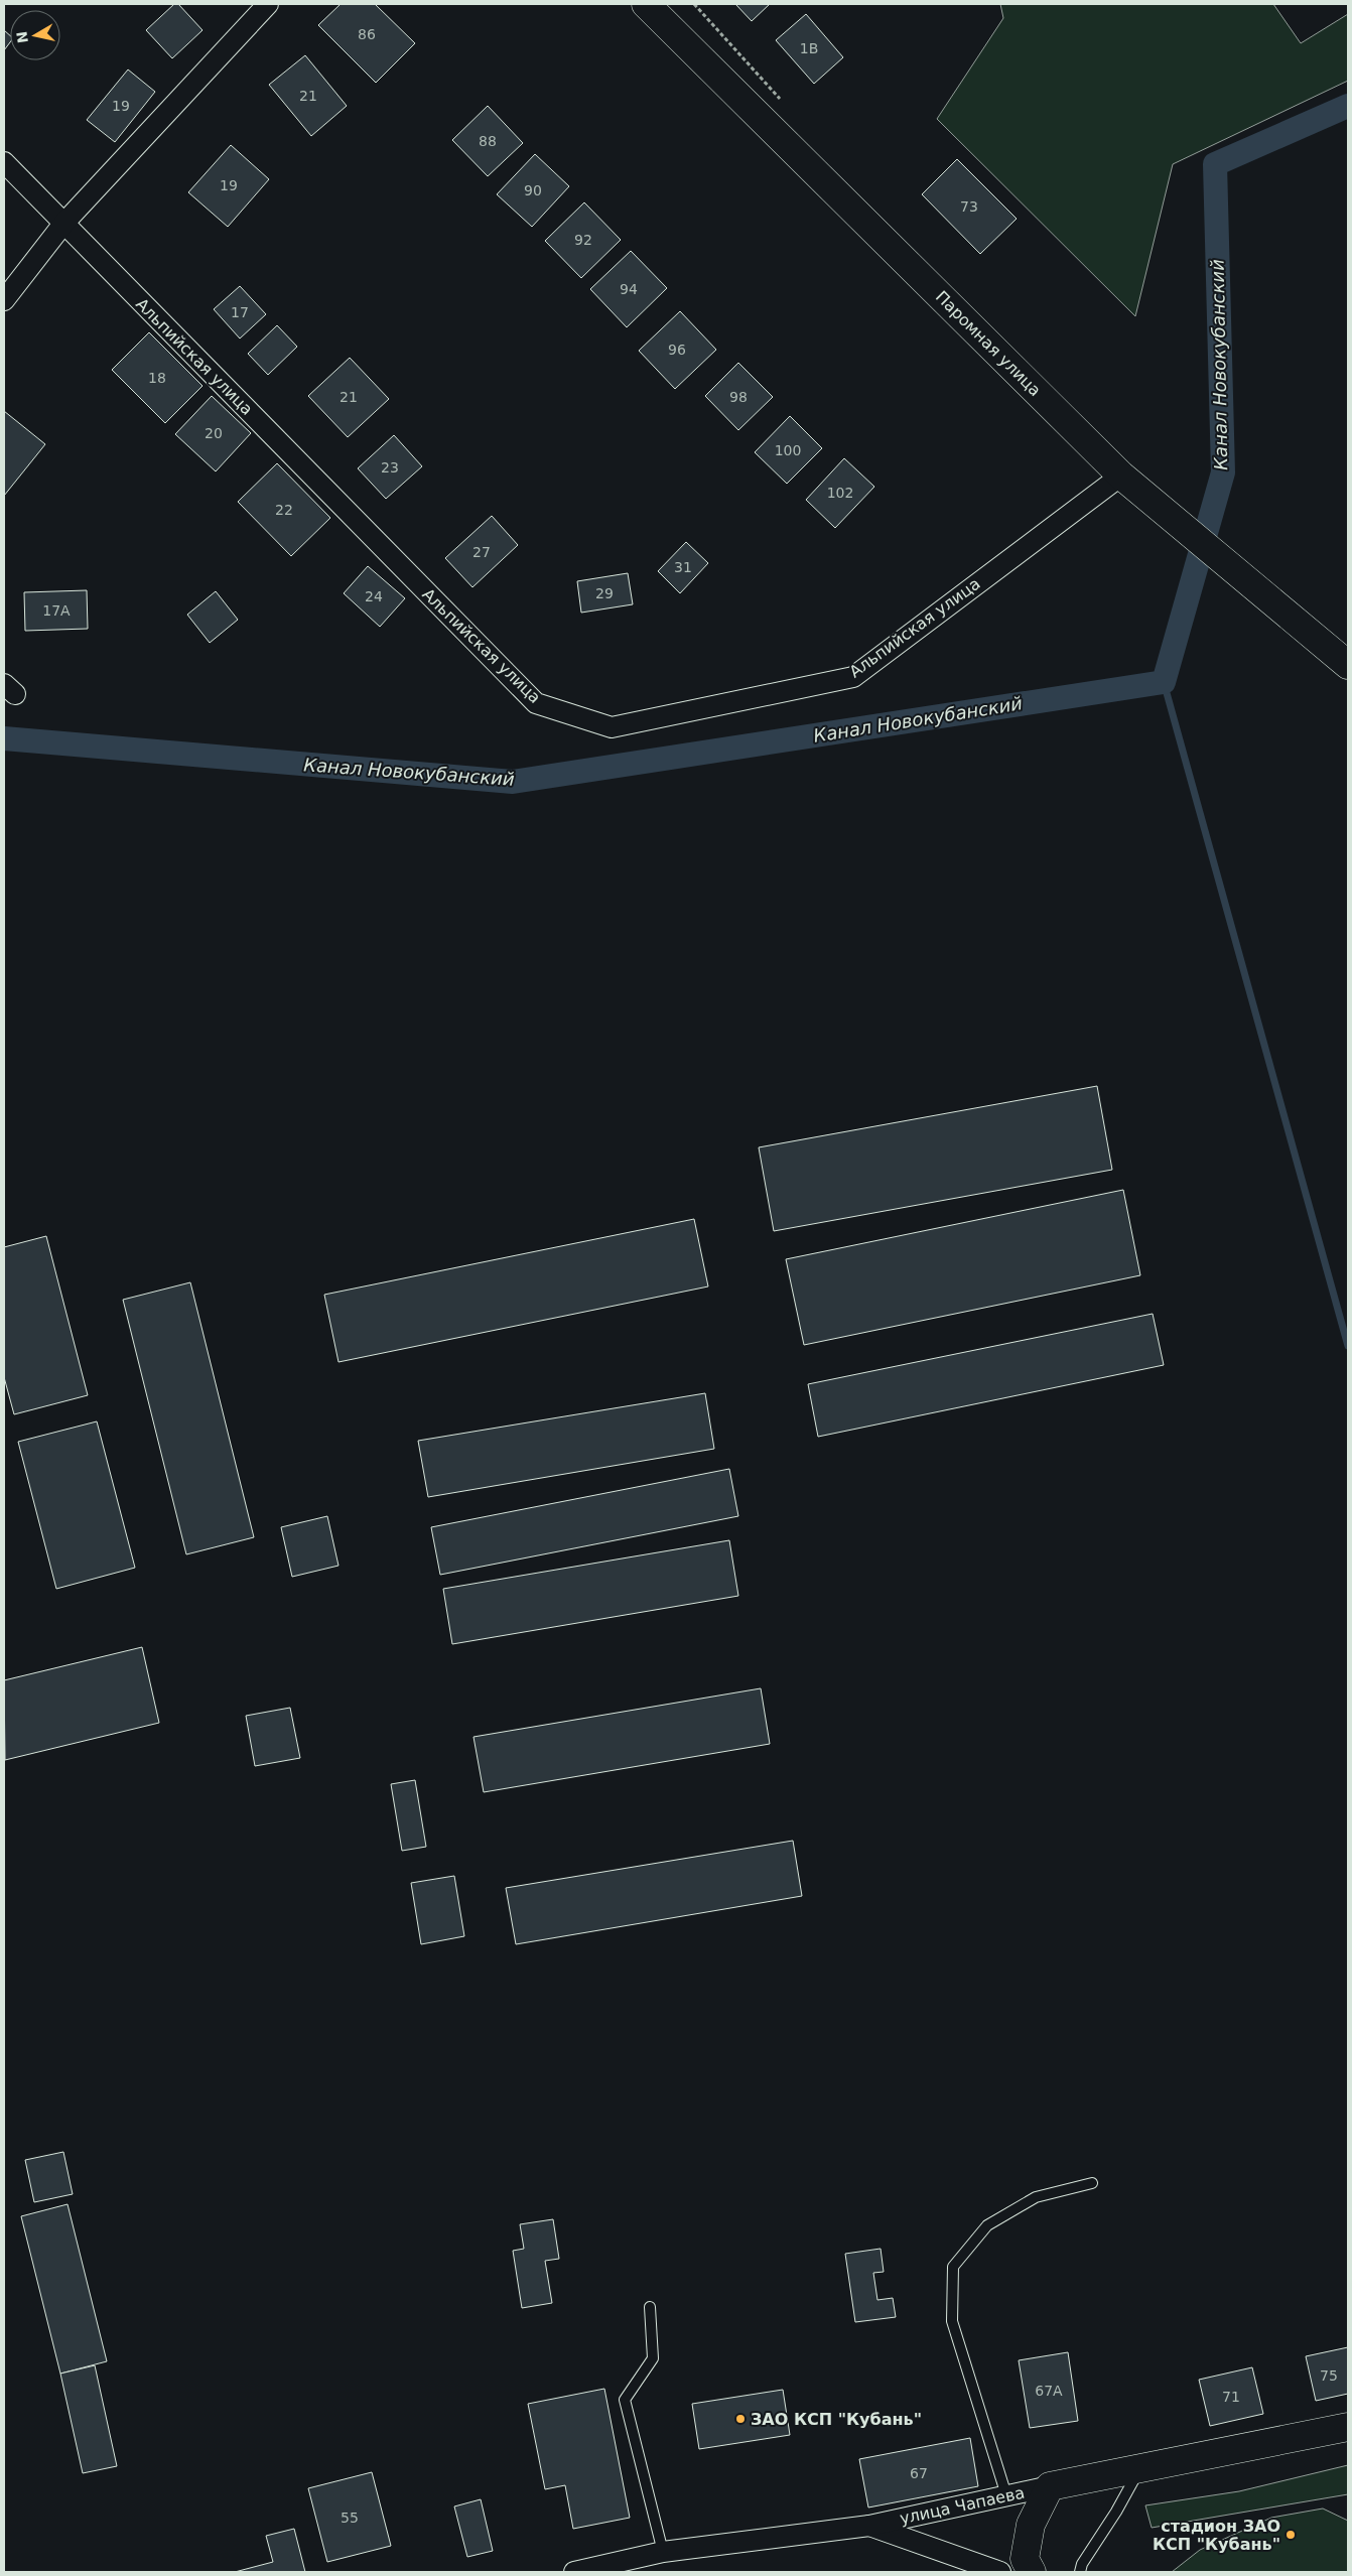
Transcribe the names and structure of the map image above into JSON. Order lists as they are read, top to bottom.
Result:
{
  "streets": {
    "main road": ["Паромная улица", "улица Чапаева"],
    "street": ["Альпийская улица"]
  },
  "crossings": [
    ["Паромная улица", "Альпийская улица"]
  ],
  "water": ["Канал Новокубанский"],
  "places": ["ЗАО КСП \"Кубань\"", "стадион ЗАО КСП \"Кубань\""],
  "house_numbers": [
    "86",
    "1В",
    "21",
    "19",
    "88",
    "19",
    "90",
    "73",
    "92",
    "94",
    "17",
    "96",
    "18",
    "21",
    "98",
    "20",
    "100",
    "23",
    "102",
    "22",
    "27",
    "31",
    "29",
    "24",
    "17А",
    "75",
    "67А",
    "71",
    "67",
    "55"
  ],
  "north": "left"
}
